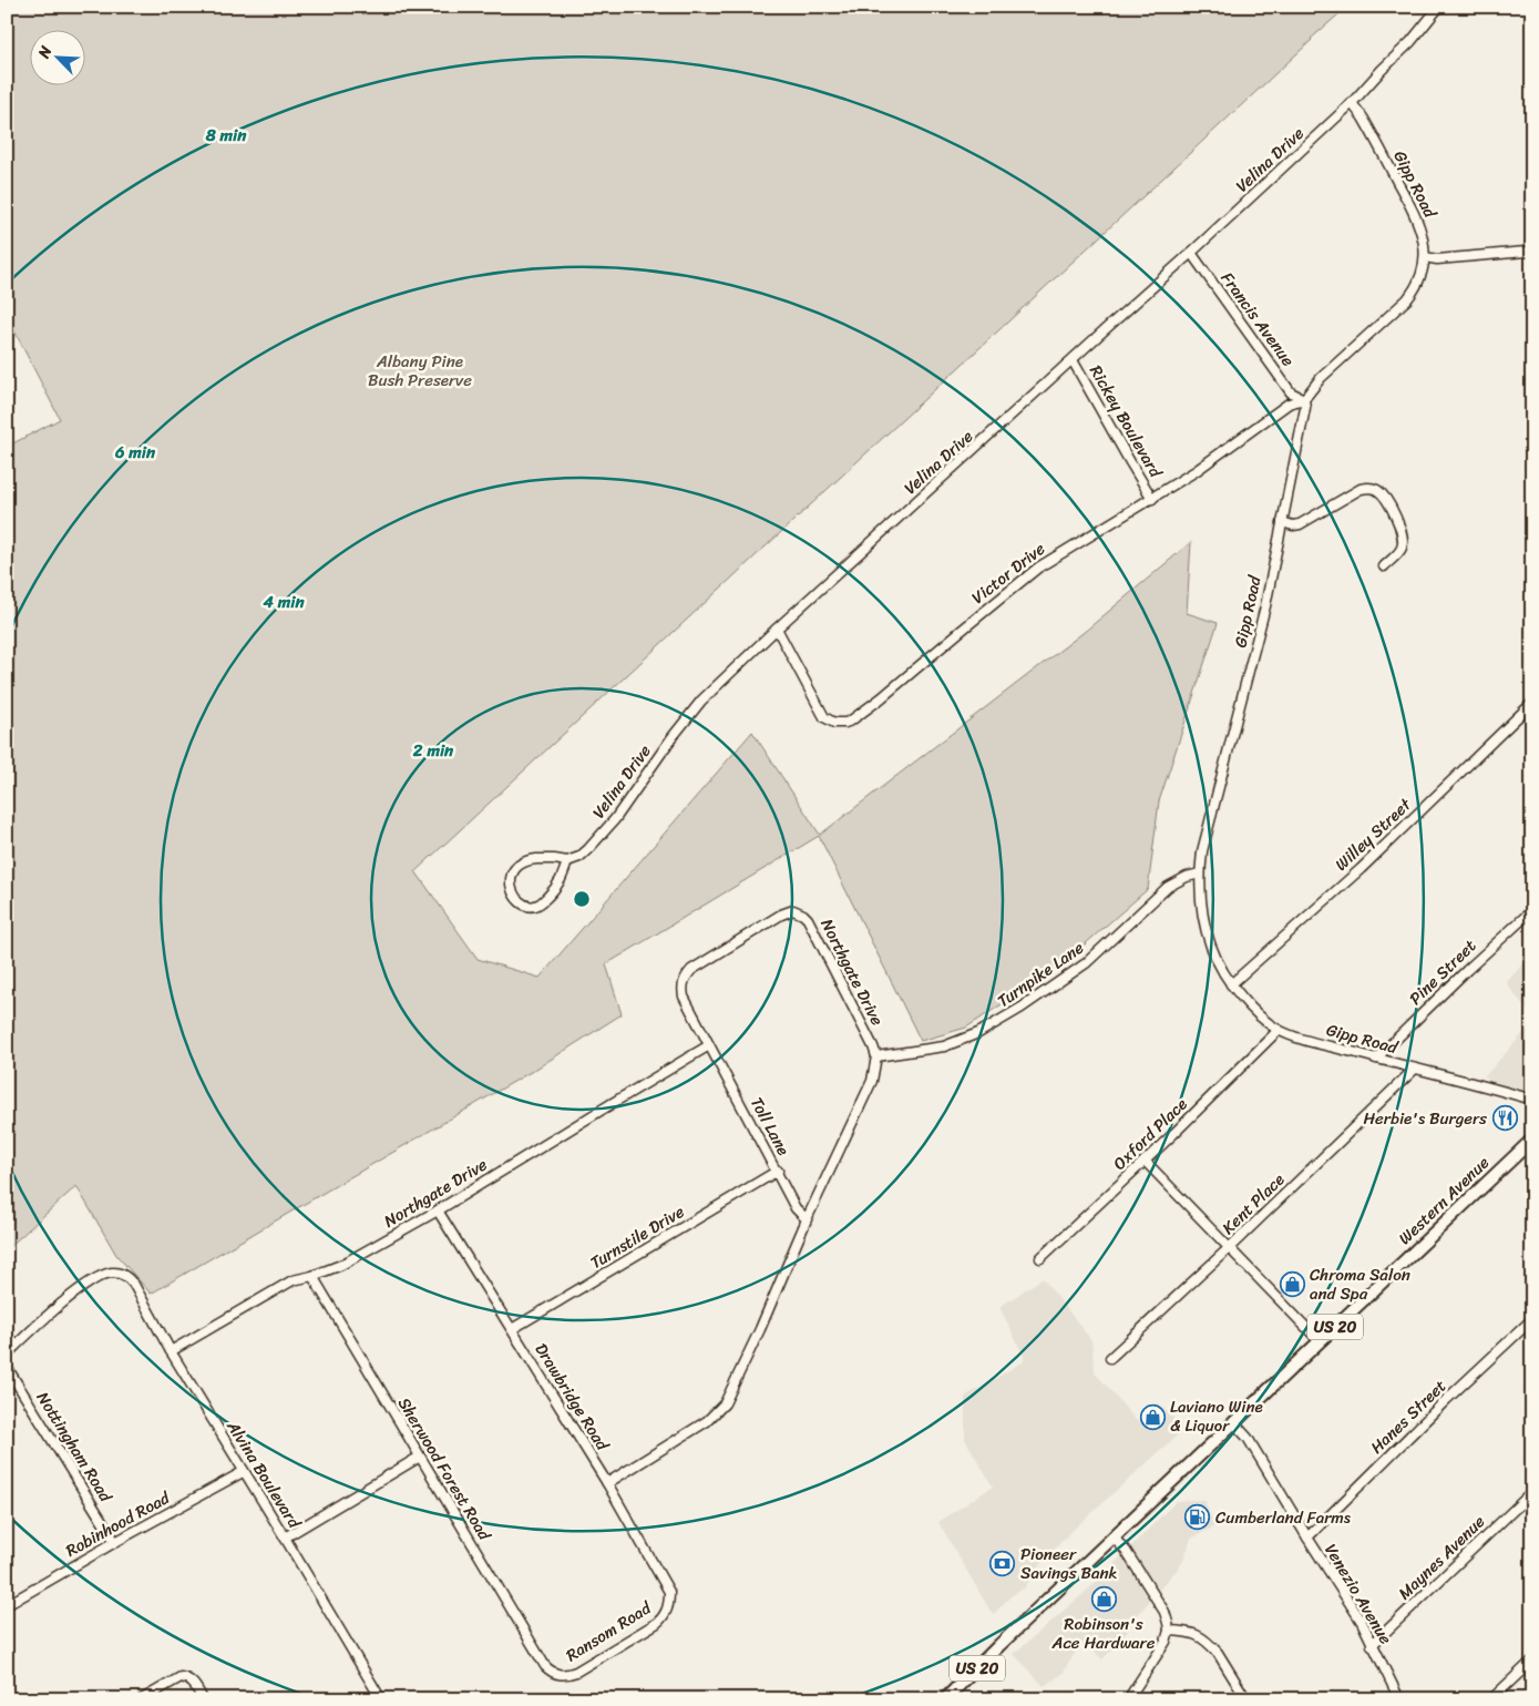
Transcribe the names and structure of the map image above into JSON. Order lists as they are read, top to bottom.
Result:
{
  "streets": {
    "main road": ["Western Avenue", "US 20"],
    "street": [
      "Velina Drive",
      "Gipp Road",
      "Francis Avenue",
      "Rickey Boulevard",
      "Victor Drive",
      "Willey Street",
      "Northgate Drive",
      "Pine Street",
      "Turnpike Lane",
      "Toll Lane",
      "Oxford Place",
      "Kent Place",
      "Turnstile Drive",
      "Drawbridge Road",
      "Hanes Street",
      "Nottingham Road",
      "Sherwood Forest Road",
      "Alvina Boulevard",
      "Robinhood Road",
      "Maynes Avenue",
      "Venezio Avenue",
      "Ransom Road"
    ]
  },
  "crossings": [
    ["Velina Drive", "Gipp Road"],
    ["Velina Drive", "Francis Avenue"],
    ["Velina Drive", "Rickey Boulevard"],
    ["Velina Drive", "Victor Drive"],
    ["Gipp Road", "Francis Avenue"],
    ["Gipp Road", "Victor Drive"],
    ["Gipp Road", "Willey Street"],
    ["Gipp Road", "Pine Street"],
    ["Gipp Road", "Turnpike Lane"],
    ["Gipp Road", "Oxford Place"],
    ["Gipp Road", "Kent Place"],
    ["Francis Avenue", "Victor Drive"],
    ["Rickey Boulevard", "Victor Drive"],
    ["Northgate Drive", "Turnpike Lane"],
    ["Northgate Drive", "Toll Lane"],
    ["Northgate Drive", "Drawbridge Road"],
    ["Northgate Drive", "Sherwood Forest Road"],
    ["Northgate Drive", "Alvina Boulevard"],
    ["Toll Lane", "Turnstile Drive"],
    ["Western Avenue", "Venezio Avenue"],
    ["Turnstile Drive", "Drawbridge Road"],
    ["Drawbridge Road", "Ransom Road"],
    ["Hanes Street", "Venezio Avenue"],
    ["Nottingham Road", "Robinhood Road"],
    ["Sherwood Forest Road", "Ransom Road"],
    ["Alvina Boulevard", "Robinhood Road"],
    ["Maynes Avenue", "Venezio Avenue"]
  ],
  "parks": ["Albany Pine Bush Preserve"],
  "places": {
    "restaurant": ["Herbie's Burgers"],
    "shop": ["Chroma Salon and Spa", "Laviano Wine & Liquor", "Robinson's Ace Hardware"],
    "fuel station": ["Cumberland Farms"],
    "bank": ["Pioneer Savings Bank"]
  },
  "north": "top left",
  "rings": [
    "8 min",
    "6 min",
    "4 min",
    "2 min"
  ]
}
